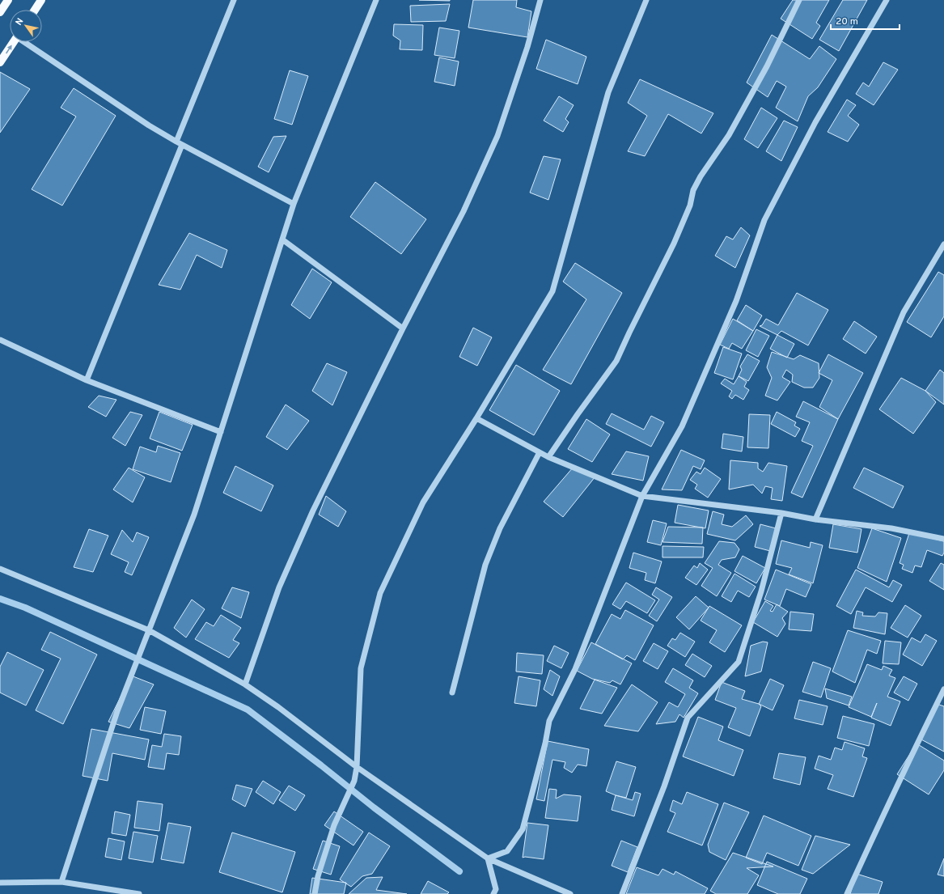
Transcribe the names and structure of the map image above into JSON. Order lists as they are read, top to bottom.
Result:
{
  "scale_bar": "20 m",
  "north": "top left"
}
